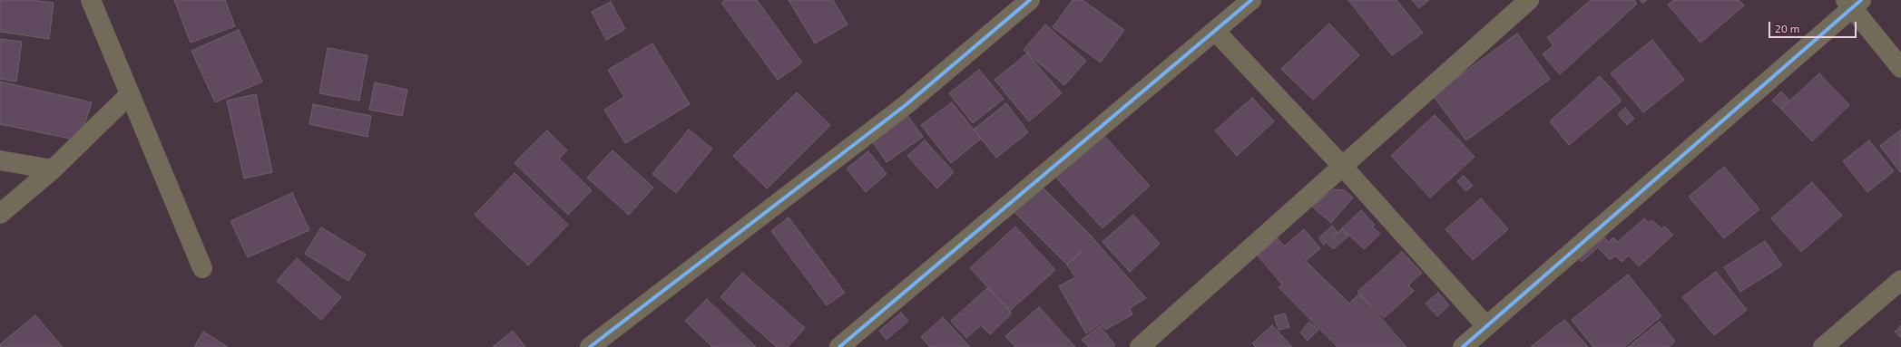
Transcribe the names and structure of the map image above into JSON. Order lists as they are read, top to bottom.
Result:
{
  "scale_bar": "20 m"
}
